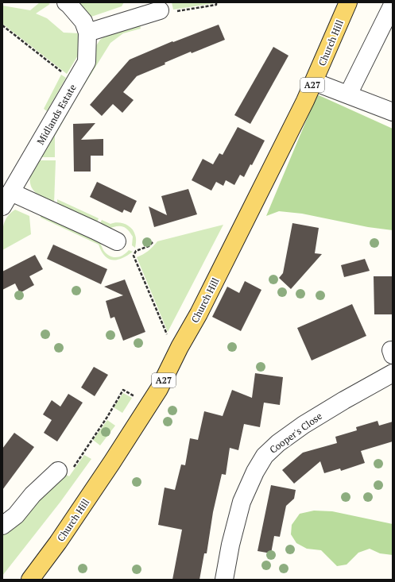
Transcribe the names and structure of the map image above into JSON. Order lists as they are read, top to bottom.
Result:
{
  "streets": {
    "main road": ["Church Hill", "A27"],
    "street": ["Midlands Estate", "Cooper's Close"]
  }
}
